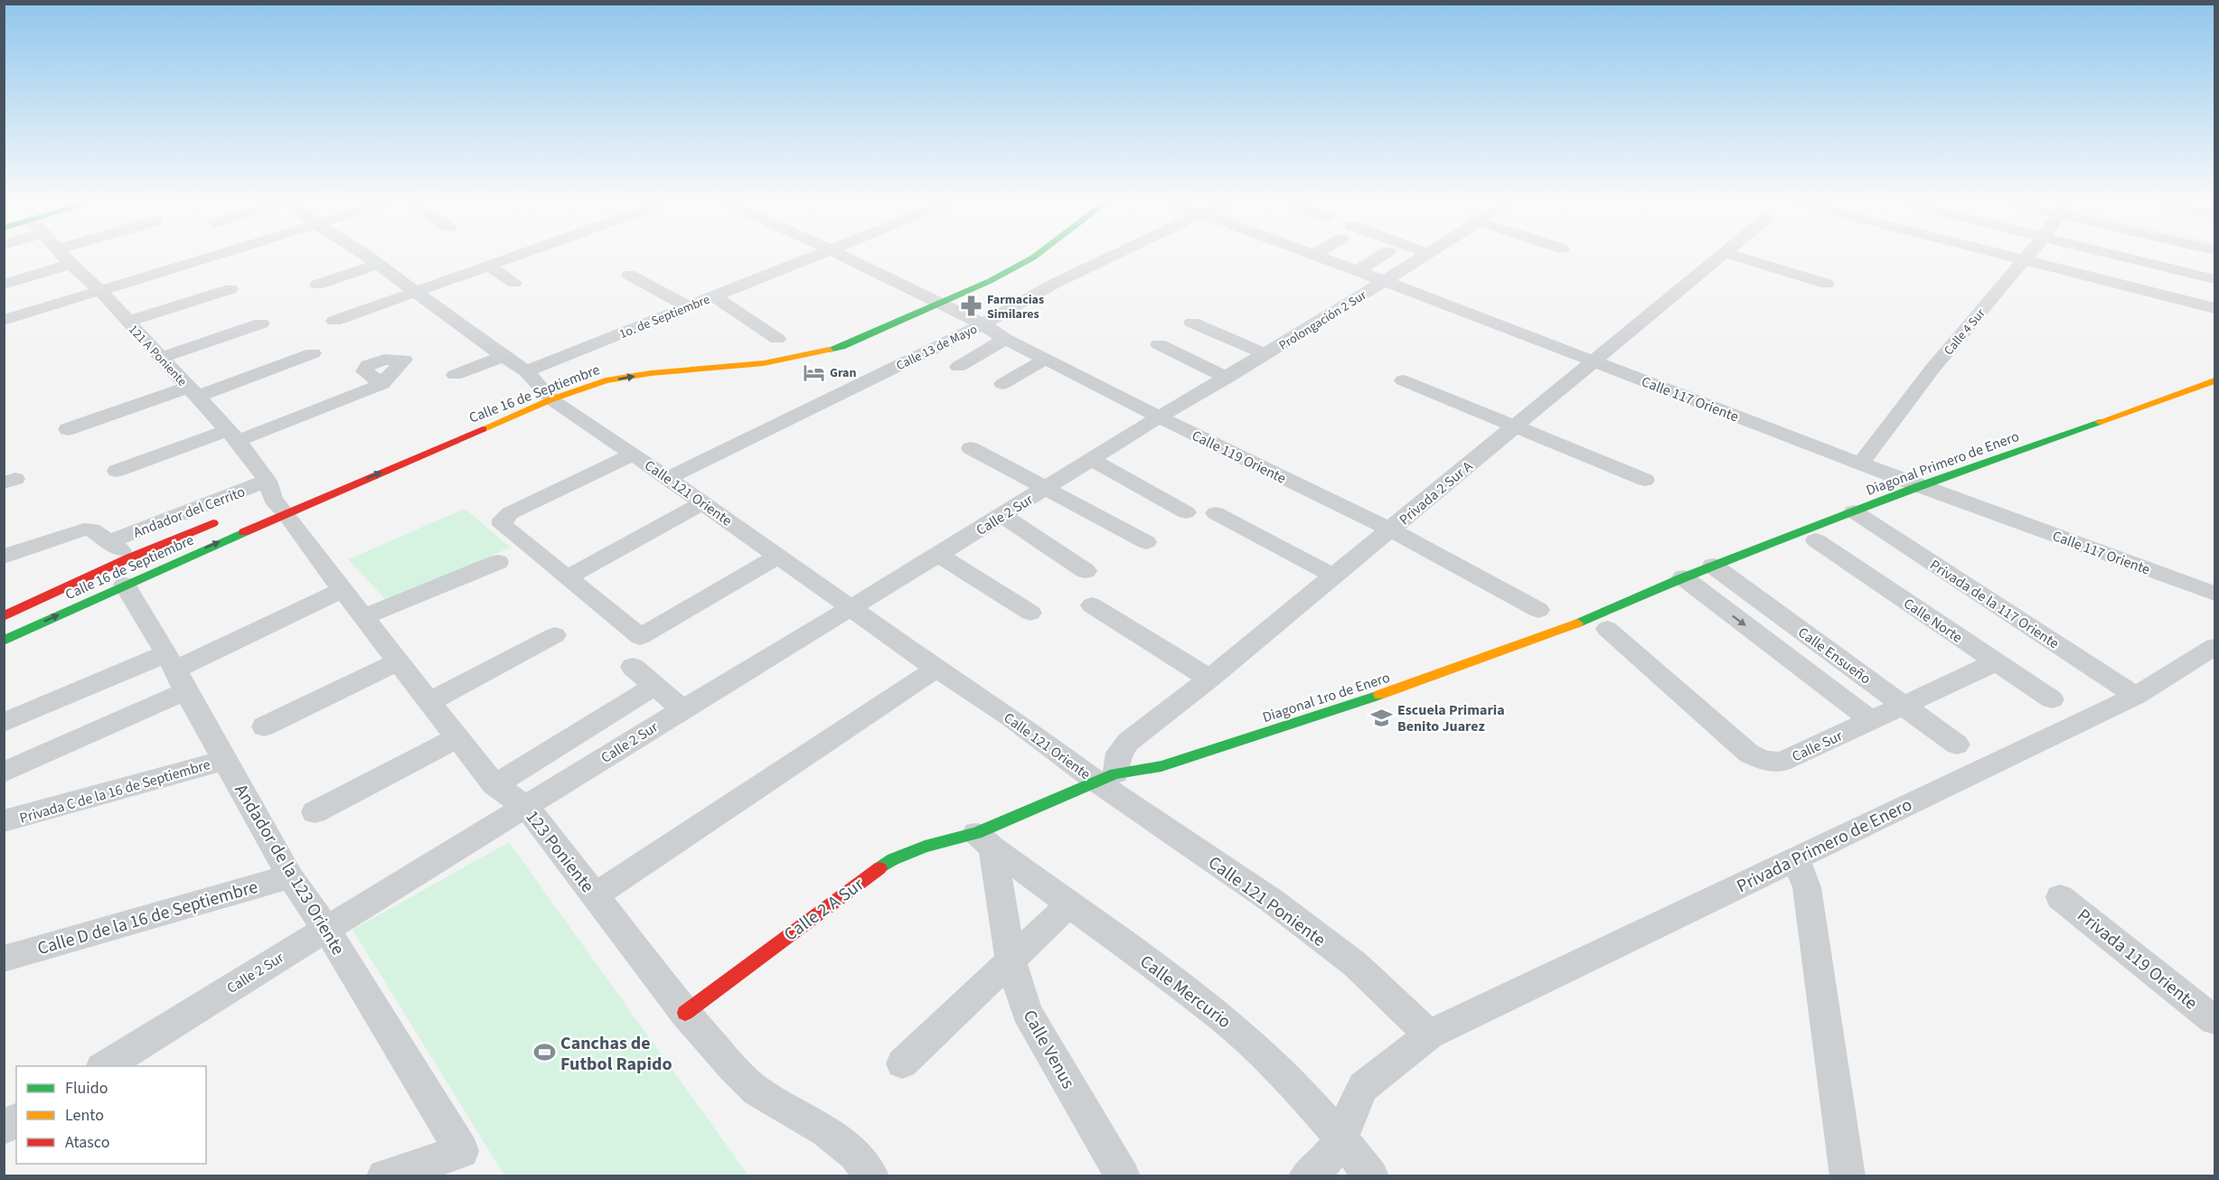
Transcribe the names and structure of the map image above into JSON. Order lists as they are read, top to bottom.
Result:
{
  "streets": {
    "street": [
      "1o. de Septiembre",
      "Prolongación 2 Sur",
      "Calle 4 Sur",
      "Calle 13 de Mayo",
      "121 A Poniente",
      "Calle 16 de Septiembre",
      "Calle 117 Oriente",
      "Calle 119 Oriente",
      "Diagonal Primero de Enero",
      "Calle 121 Oriente",
      "Privada 2 Sur A",
      "Andador del Cerrito",
      "Calle 2 Sur",
      "Privada de la 117 Oriente",
      "Calle Norte",
      "Calle Ensueño",
      "Diagonal 1ro de Enero",
      "Calle Sur",
      "Privada C de la 16 de Septiembre",
      "Privada Primero de Enero",
      "123 Poniente",
      "Andador de la 123 Oriente",
      "Calle 121 Poniente",
      "Calle 2 A Sur",
      "Calle D de la 16 de Septiembre",
      "Privada 119 Oriente",
      "Calle Mercurio",
      "Calle Venus"
    ]
  },
  "crossings": [
    ["1o. de Septiembre", "Calle 121 Oriente"],
    ["Prolongación 2 Sur", "Calle 117 Oriente"],
    ["Prolongación 2 Sur", "Calle 119 Oriente"],
    ["Prolongación 2 Sur", "Calle 2 Sur"],
    ["Calle 4 Sur", "Calle 117 Oriente"],
    ["Calle 13 de Mayo", "Calle 119 Oriente"],
    ["Calle 13 de Mayo", "Calle 121 Oriente"],
    ["121 A Poniente", "Calle 16 de Septiembre"],
    ["121 A Poniente", "Andador del Cerrito"],
    ["121 A Poniente", "123 Poniente"],
    ["Calle 16 de Septiembre", "Calle 119 Oriente"],
    ["Calle 16 de Septiembre", "Calle 121 Oriente"],
    ["Calle 16 de Septiembre", "Andador del Cerrito"],
    ["Calle 16 de Septiembre", "123 Poniente"],
    ["Calle 16 de Septiembre", "Andador de la 123 Oriente"],
    ["Calle 117 Oriente", "Diagonal Primero de Enero"],
    ["Calle 117 Oriente", "Privada 2 Sur A"],
    ["Calle 119 Oriente", "Privada 2 Sur A"],
    ["Calle 119 Oriente", "Calle 2 Sur"],
    ["Diagonal Primero de Enero", "Privada de la 117 Oriente"],
    ["Diagonal Primero de Enero", "Calle Ensueño"],
    ["Diagonal Primero de Enero", "Diagonal 1ro de Enero"],
    ["Calle 121 Oriente", "Privada 2 Sur A"],
    ["Calle 121 Oriente", "Calle 2 Sur"],
    ["Calle 121 Oriente", "Diagonal 1ro de Enero"],
    ["Calle 121 Oriente", "Calle 121 Poniente"],
    ["Privada 2 Sur A", "Diagonal 1ro de Enero"],
    ["Privada 2 Sur A", "Calle 121 Poniente"],
    ["Andador del Cerrito", "123 Poniente"],
    ["Andador del Cerrito", "Andador de la 123 Oriente"],
    ["Calle 2 Sur", "123 Poniente"],
    ["Calle 2 Sur", "Andador de la 123 Oriente"],
    ["Privada de la 117 Oriente", "Privada Primero de Enero"],
    ["Calle Norte", "Calle Sur"],
    ["Calle Ensueño", "Diagonal 1ro de Enero"],
    ["Calle Ensueño", "Calle Sur"],
    ["Diagonal 1ro de Enero", "Calle 121 Poniente"],
    ["Diagonal 1ro de Enero", "Calle 2 A Sur"],
    ["Diagonal 1ro de Enero", "Calle Mercurio"],
    ["Diagonal 1ro de Enero", "Calle Venus"],
    ["Privada C de la 16 de Septiembre", "Andador de la 123 Oriente"],
    ["Privada Primero de Enero", "Calle 121 Poniente"],
    ["Privada Primero de Enero", "Calle Mercurio"],
    ["123 Poniente", "Calle 2 A Sur"],
    ["Andador de la 123 Oriente", "Calle D de la 16 de Septiembre"],
    ["Calle 2 A Sur", "Calle Mercurio"],
    ["Calle 2 A Sur", "Calle Venus"],
    ["Calle Mercurio", "Calle Venus"]
  ],
  "places": {
    "pharmacy": ["Farmacias Similares"],
    "hotel": ["Gran"],
    "school or university": ["Escuela Primaria Benito Juarez"],
    "sports": ["Canchas de Futbol Rapido"]
  },
  "legend": ["Fluido", "Lento", "Atasco"]
}
